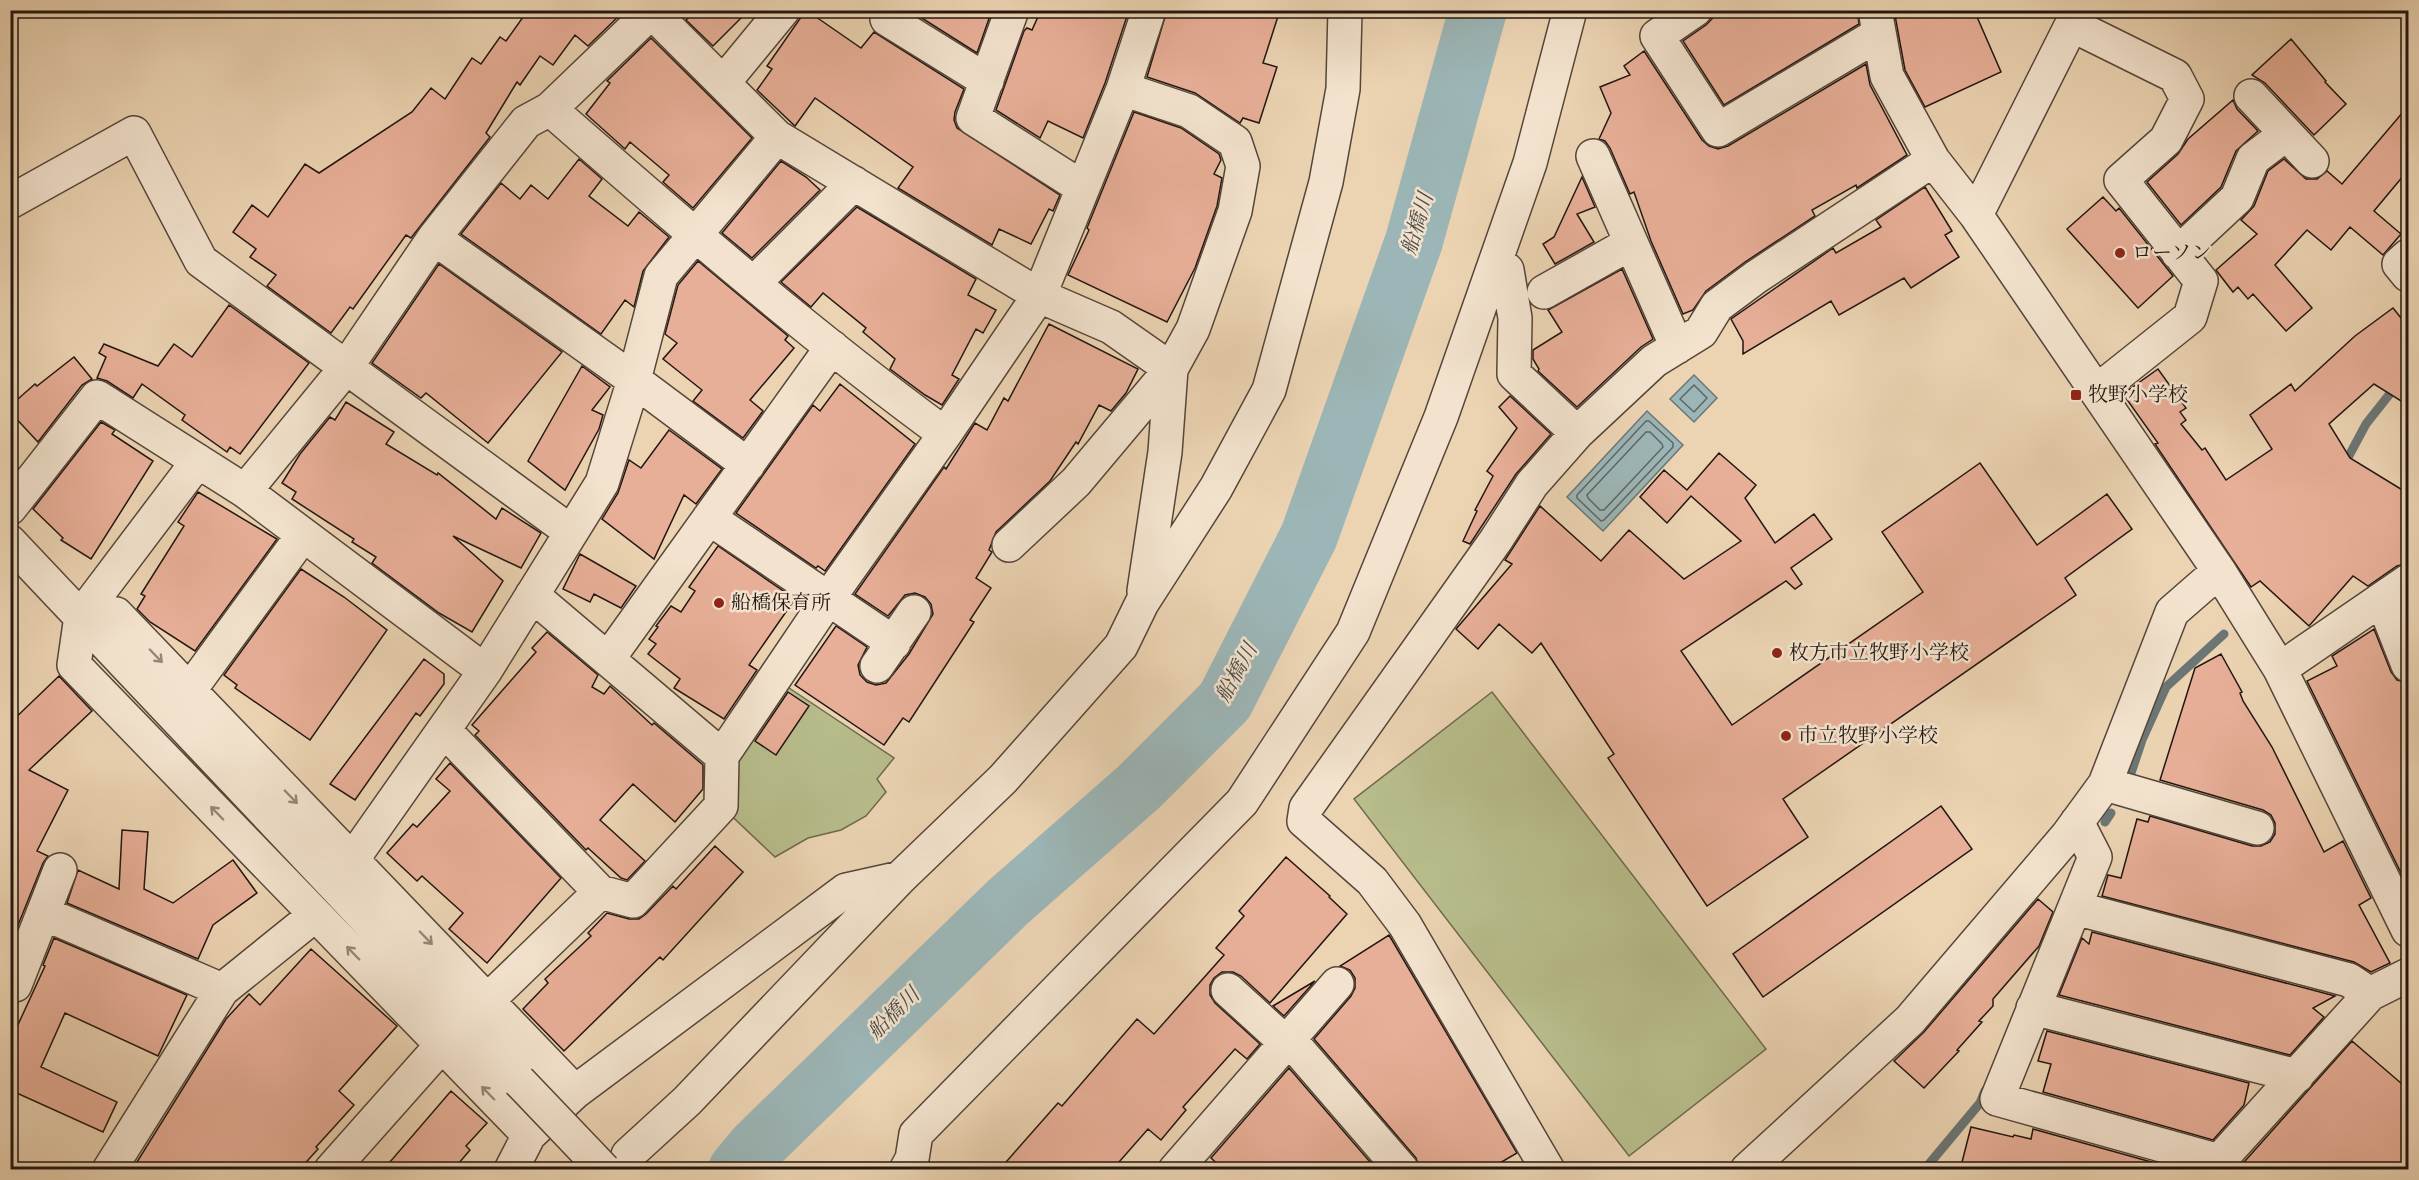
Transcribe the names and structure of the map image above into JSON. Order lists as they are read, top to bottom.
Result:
{
  "water": ["船橋川"],
  "places": {
    "other": [
      "ローソン",
      "船橋保育所",
      "枚方市立牧野小学校",
      "市立牧野小学校"
    ],
    "transit": ["牧野小学校"]
  }
}
